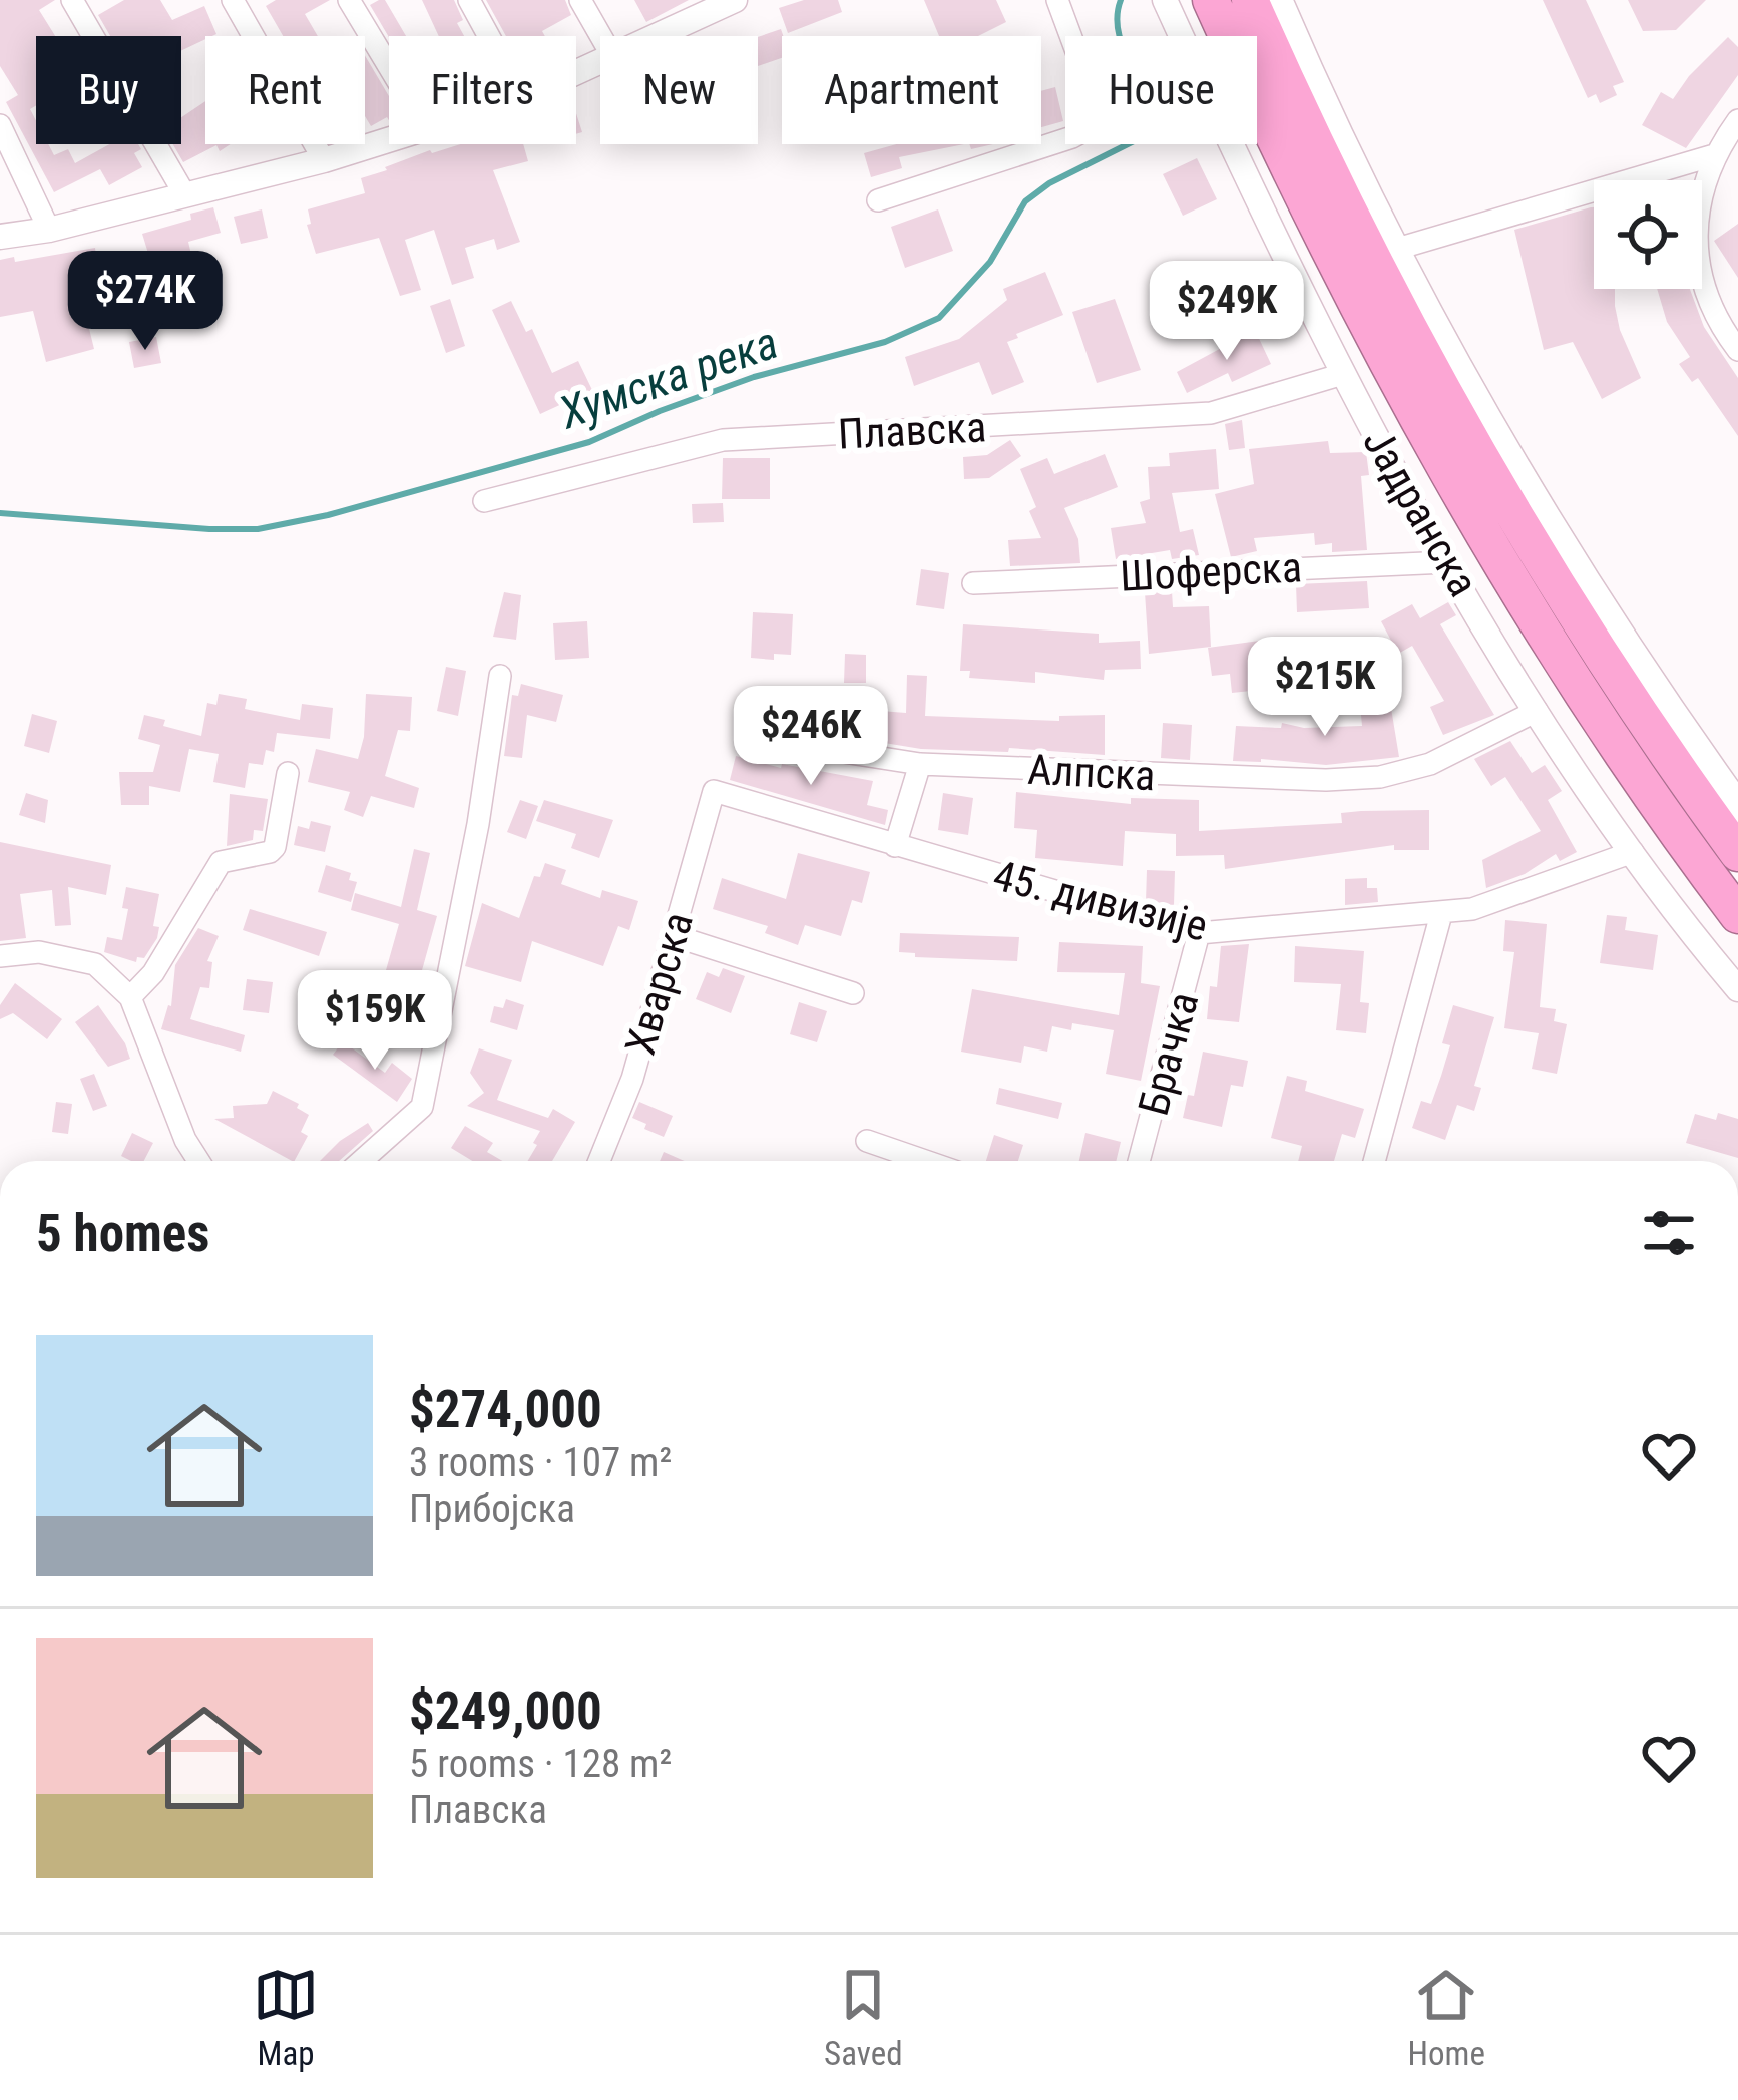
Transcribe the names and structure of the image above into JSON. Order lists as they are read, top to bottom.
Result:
{
  "streets": {
    "street": [
      "Плавска",
      "Јадранска",
      "Шоферска",
      "Алпска",
      "45. дивизије",
      "Хварска",
      "Брачка"
    ]
  },
  "crossings": [
    ["Плавска", "Јадранска"],
    ["Јадранска", "Шоферска"],
    ["Јадранска", "Алпска"],
    ["Јадранска", "45. дивизије"],
    ["45. дивизије", "Хварска"],
    ["45. дивизије", "Брачка"]
  ],
  "water": ["Хумска река"],
  "page": {
    "chip": [
      "Buy",
      "Rent",
      "Filters",
      "New",
      "Apartment",
      "House"
    ],
    "price": [
      "$274K",
      "$249K",
      "$215K",
      "$246K",
      "$159K"
    ],
    "heading": "5 homes",
    "list": [
      {
        "name": "$274,000",
        "note": "3 rooms · 107 m² · Прибојска"
      },
      {
        "name": "$249,000",
        "note": "5 rooms · 128 m² · Плавска"
      }
    ],
    "tabs": ["Map", "Saved", "Home"]
  }
}
